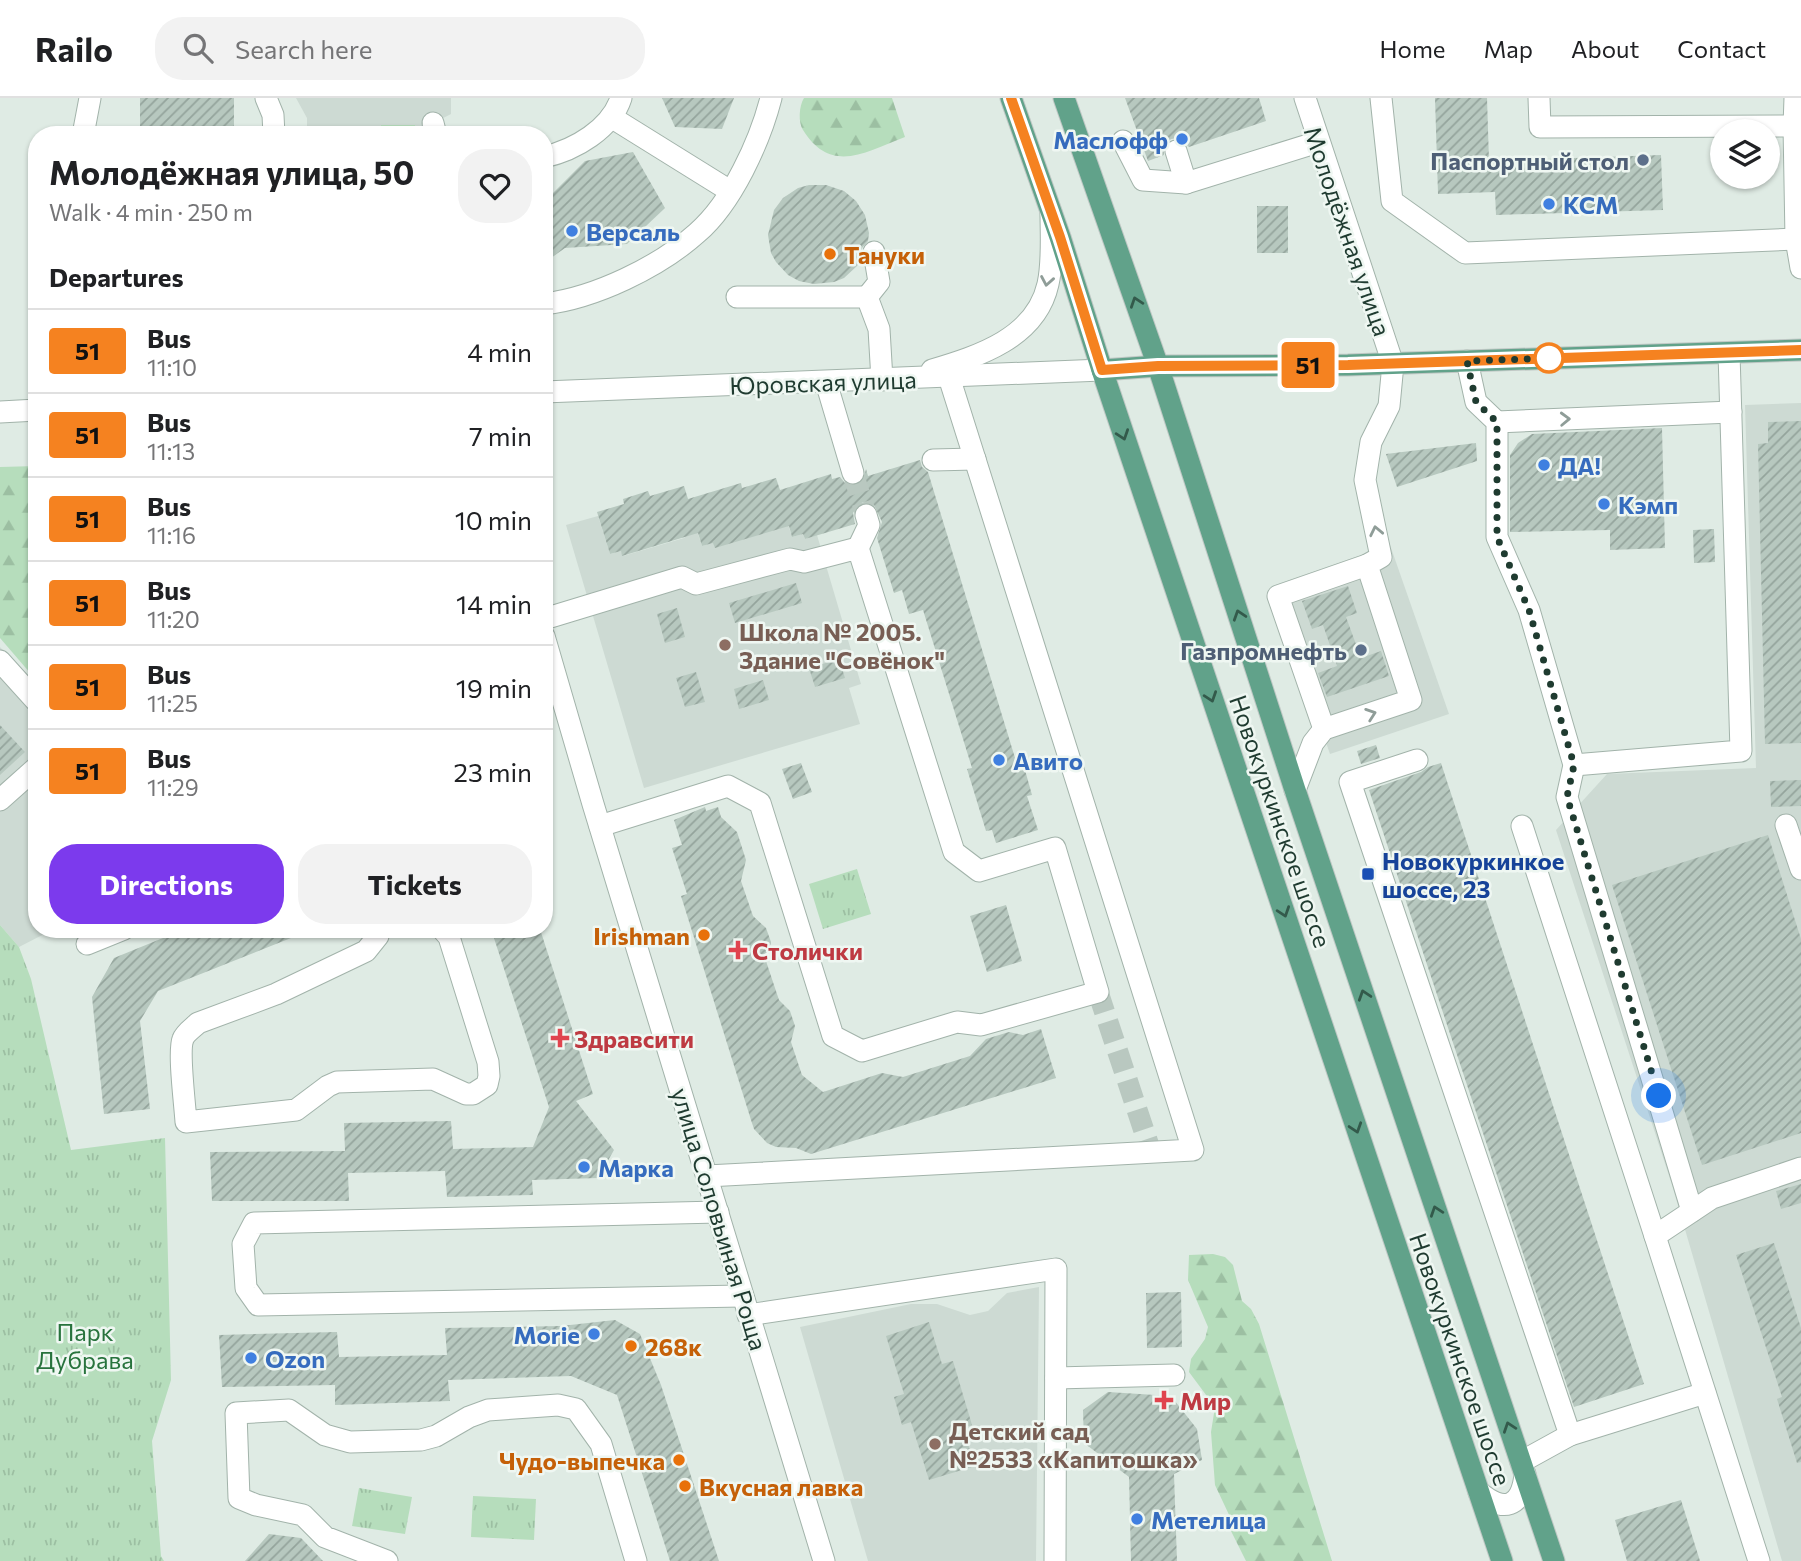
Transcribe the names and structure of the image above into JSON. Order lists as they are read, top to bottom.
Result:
{
  "streets": {
    "main road": ["Новокуркинское шоссе"],
    "street": ["Молодёжная улица", "Юровская улица", "улица Соловьиная Роща"]
  },
  "crossings": [
    ["Юровская улица", "Новокуркинское шоссе"]
  ],
  "parks": ["Парк Дубрава"],
  "places": {
    "other": [
      "Маслофф",
      "Паспортный стол",
      "КСМ",
      "Версаль",
      "Тануки",
      "ДА!",
      "Кэмп",
      "Школа № 2005. Здание \"Совёнок\"",
      "Газпромнефть",
      "Авито",
      "Irishman",
      "Марка",
      "Morie",
      "268к",
      "Ozon",
      "Детский сад №2533 «Капитошка»",
      "Чудо-выпечка",
      "Вкусная лавка",
      "Метелица"
    ],
    "transit": ["Новокуркинкое шоссе, 23"],
    "health": ["Столички", "Здравсити", "Мир"]
  },
  "lines": ["bus line 51"],
  "page": {
    "header": "Railo",
    "search": "Search here",
    "nav": [
      "Home",
      "Map",
      "About",
      "Contact"
    ],
    "on_map": "51",
    "heading": [
      ["Молодёжная улица, 50", "Walk · 4 min · 250 m"],
      "Departures"
    ],
    "list": [
      {
        "mark": "51",
        "name": "Bus",
        "note": "11:10",
        "value": "4 min"
      },
      {
        "mark": "51",
        "name": "Bus",
        "note": "11:13",
        "value": "7 min"
      },
      {
        "mark": "51",
        "name": "Bus",
        "note": "11:16",
        "value": "10 min"
      },
      {
        "mark": "51",
        "name": "Bus",
        "note": "11:20",
        "value": "14 min"
      },
      {
        "mark": "51",
        "name": "Bus",
        "note": "11:25",
        "value": "19 min"
      },
      {
        "mark": "51",
        "name": "Bus",
        "note": "11:29",
        "value": "23 min"
      }
    ],
    "buttons": ["Directions", "Tickets"]
  }
}
